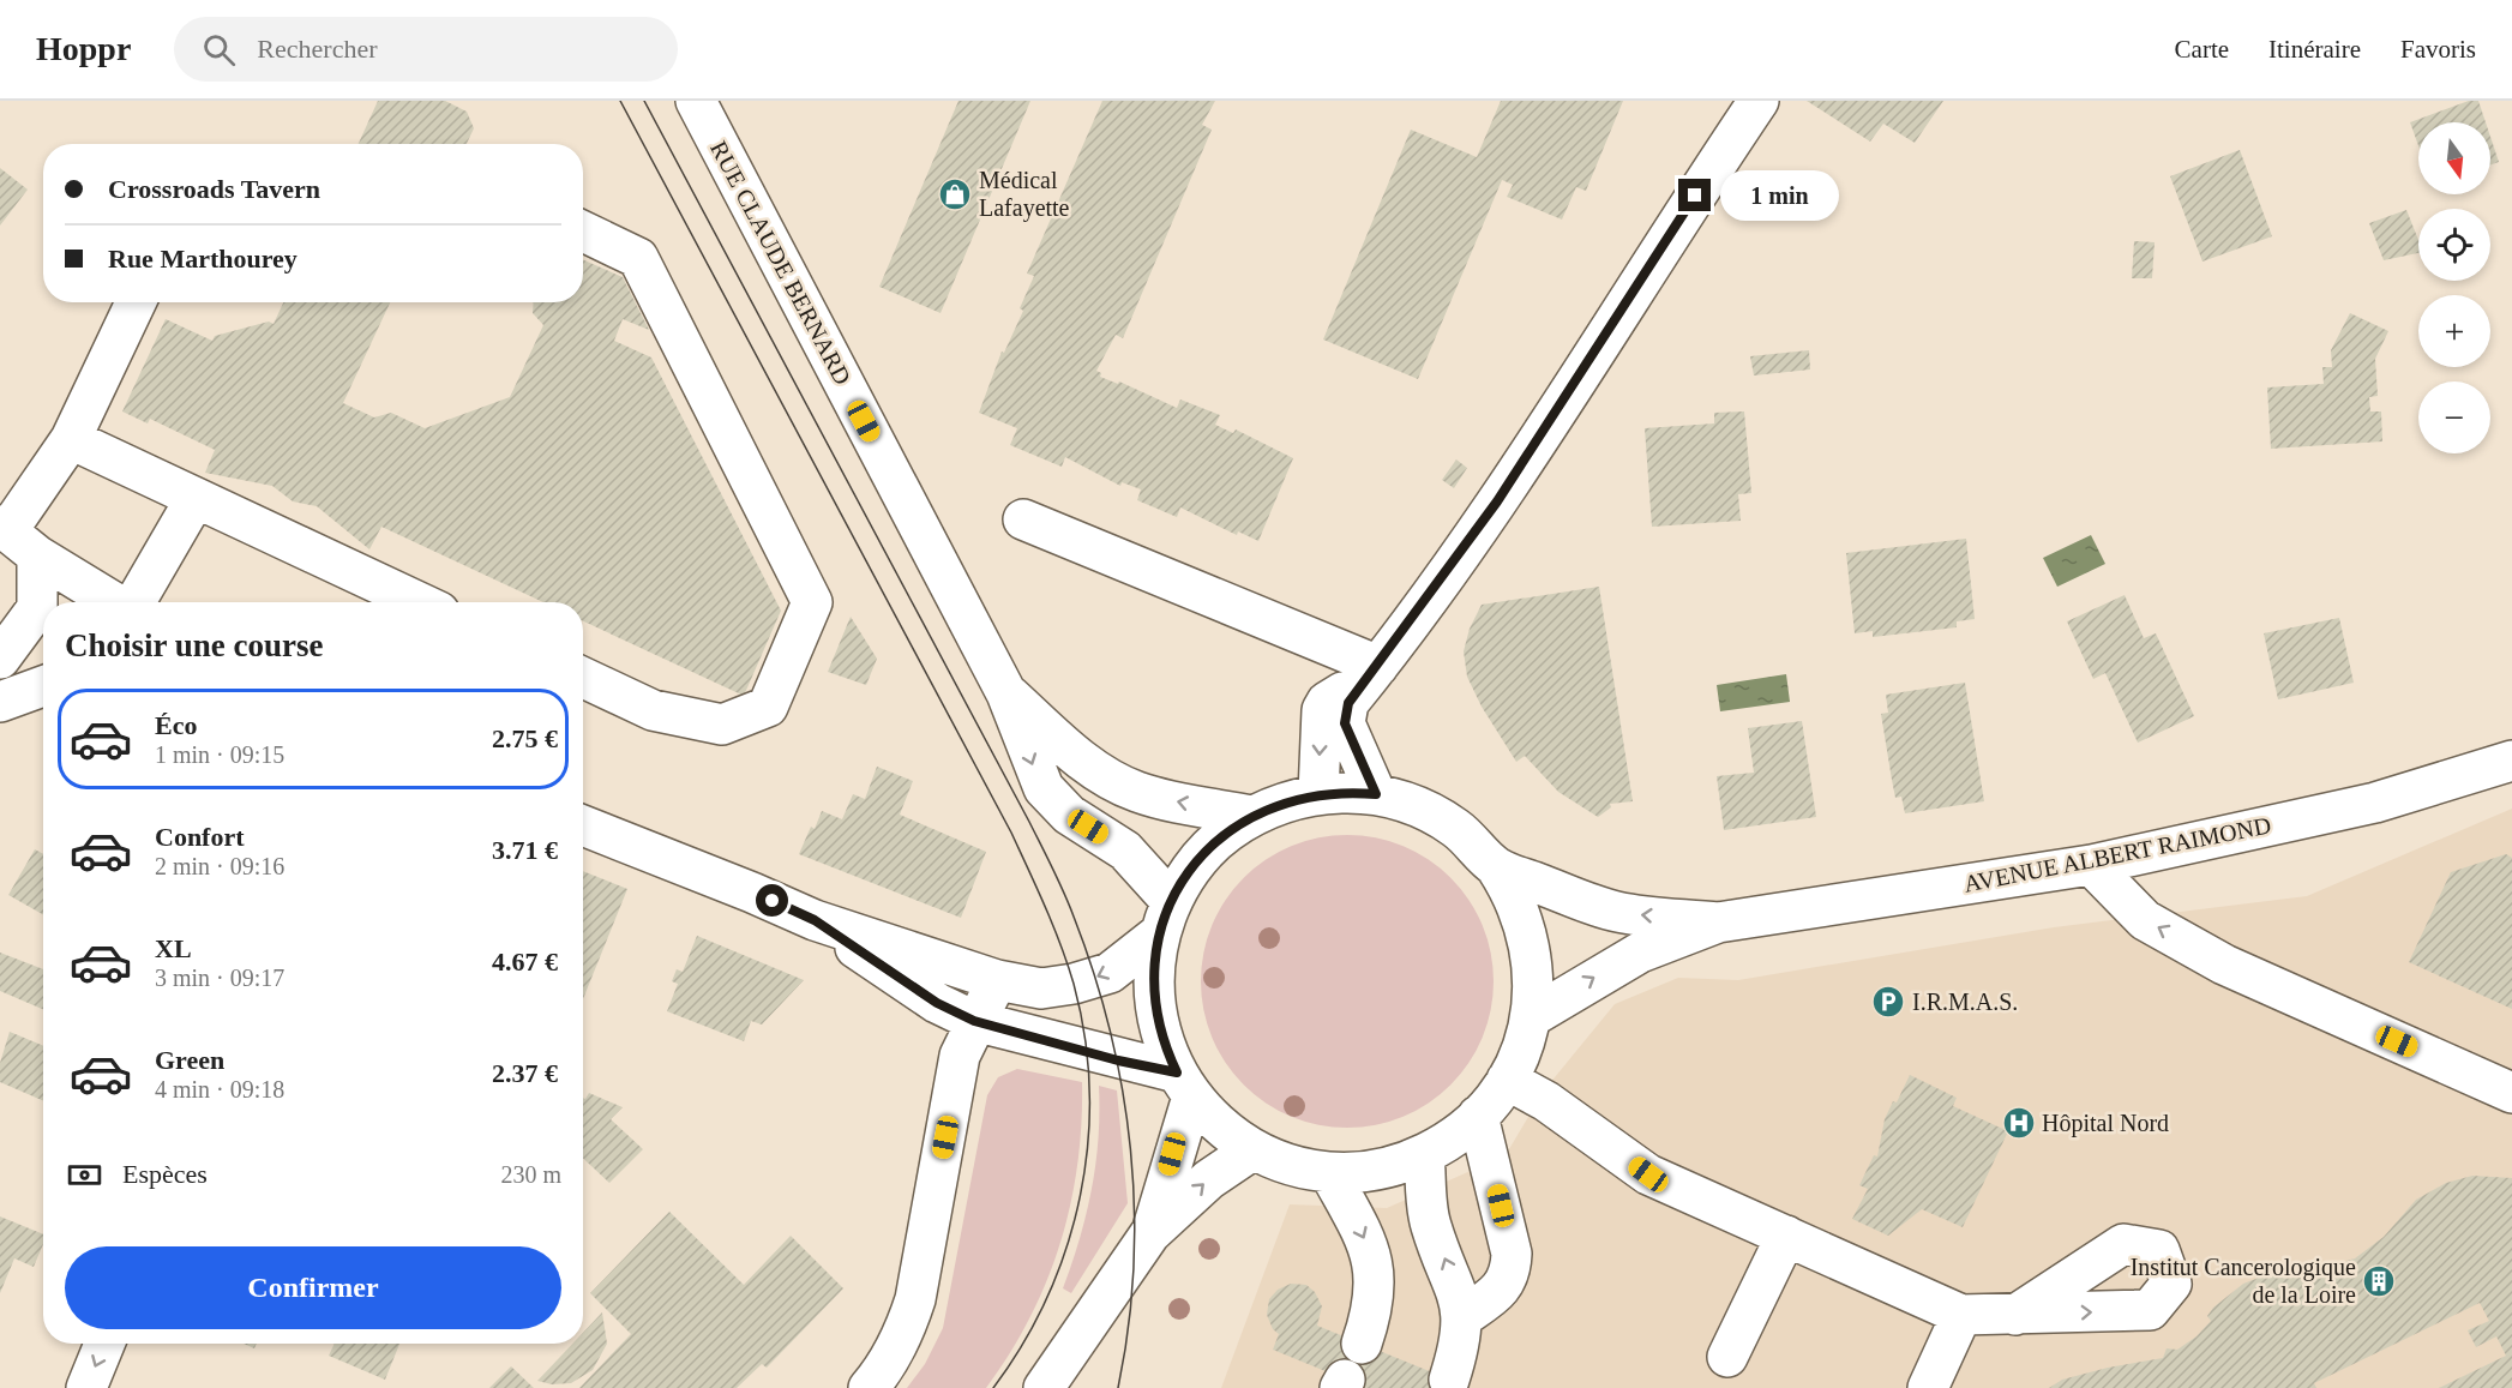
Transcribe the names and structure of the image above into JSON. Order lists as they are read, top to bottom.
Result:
{
  "streets": {
    "street": ["RUE CLAUDE BERNARD", "AVENUE ALBERT RAIMOND"]
  },
  "places": {
    "shop": ["Médical Lafayette"],
    "parking": ["I.R.M.A.S."],
    "hospital": ["Hôpital Nord"],
    "building": ["Institut Cancerologique de la Loire"]
  },
  "north": "bottom",
  "page": {
    "header": "Hoppr",
    "search": "Rechercher",
    "nav": ["Carte", "Itinéraire", "Favoris"],
    "map_buttons": ["+", "−"],
    "banner": ["Crossroads Tavern", "Rue Marthourey"],
    "bubble": "1 min",
    "heading": "Choisir une course",
    "list": [
      {
        "name": "Éco",
        "note": "1 min · 09:15",
        "value": "2.75 €"
      },
      {
        "name": "Confort",
        "note": "2 min · 09:16",
        "value": "3.71 €"
      },
      {
        "name": "XL",
        "note": "3 min · 09:17",
        "value": "4.67 €"
      },
      {
        "name": "Green",
        "note": "4 min · 09:18",
        "value": "2.37 €"
      }
    ],
    "pay": ["Espèces", "230 m"],
    "buttons": "Confirmer"
  }
}
